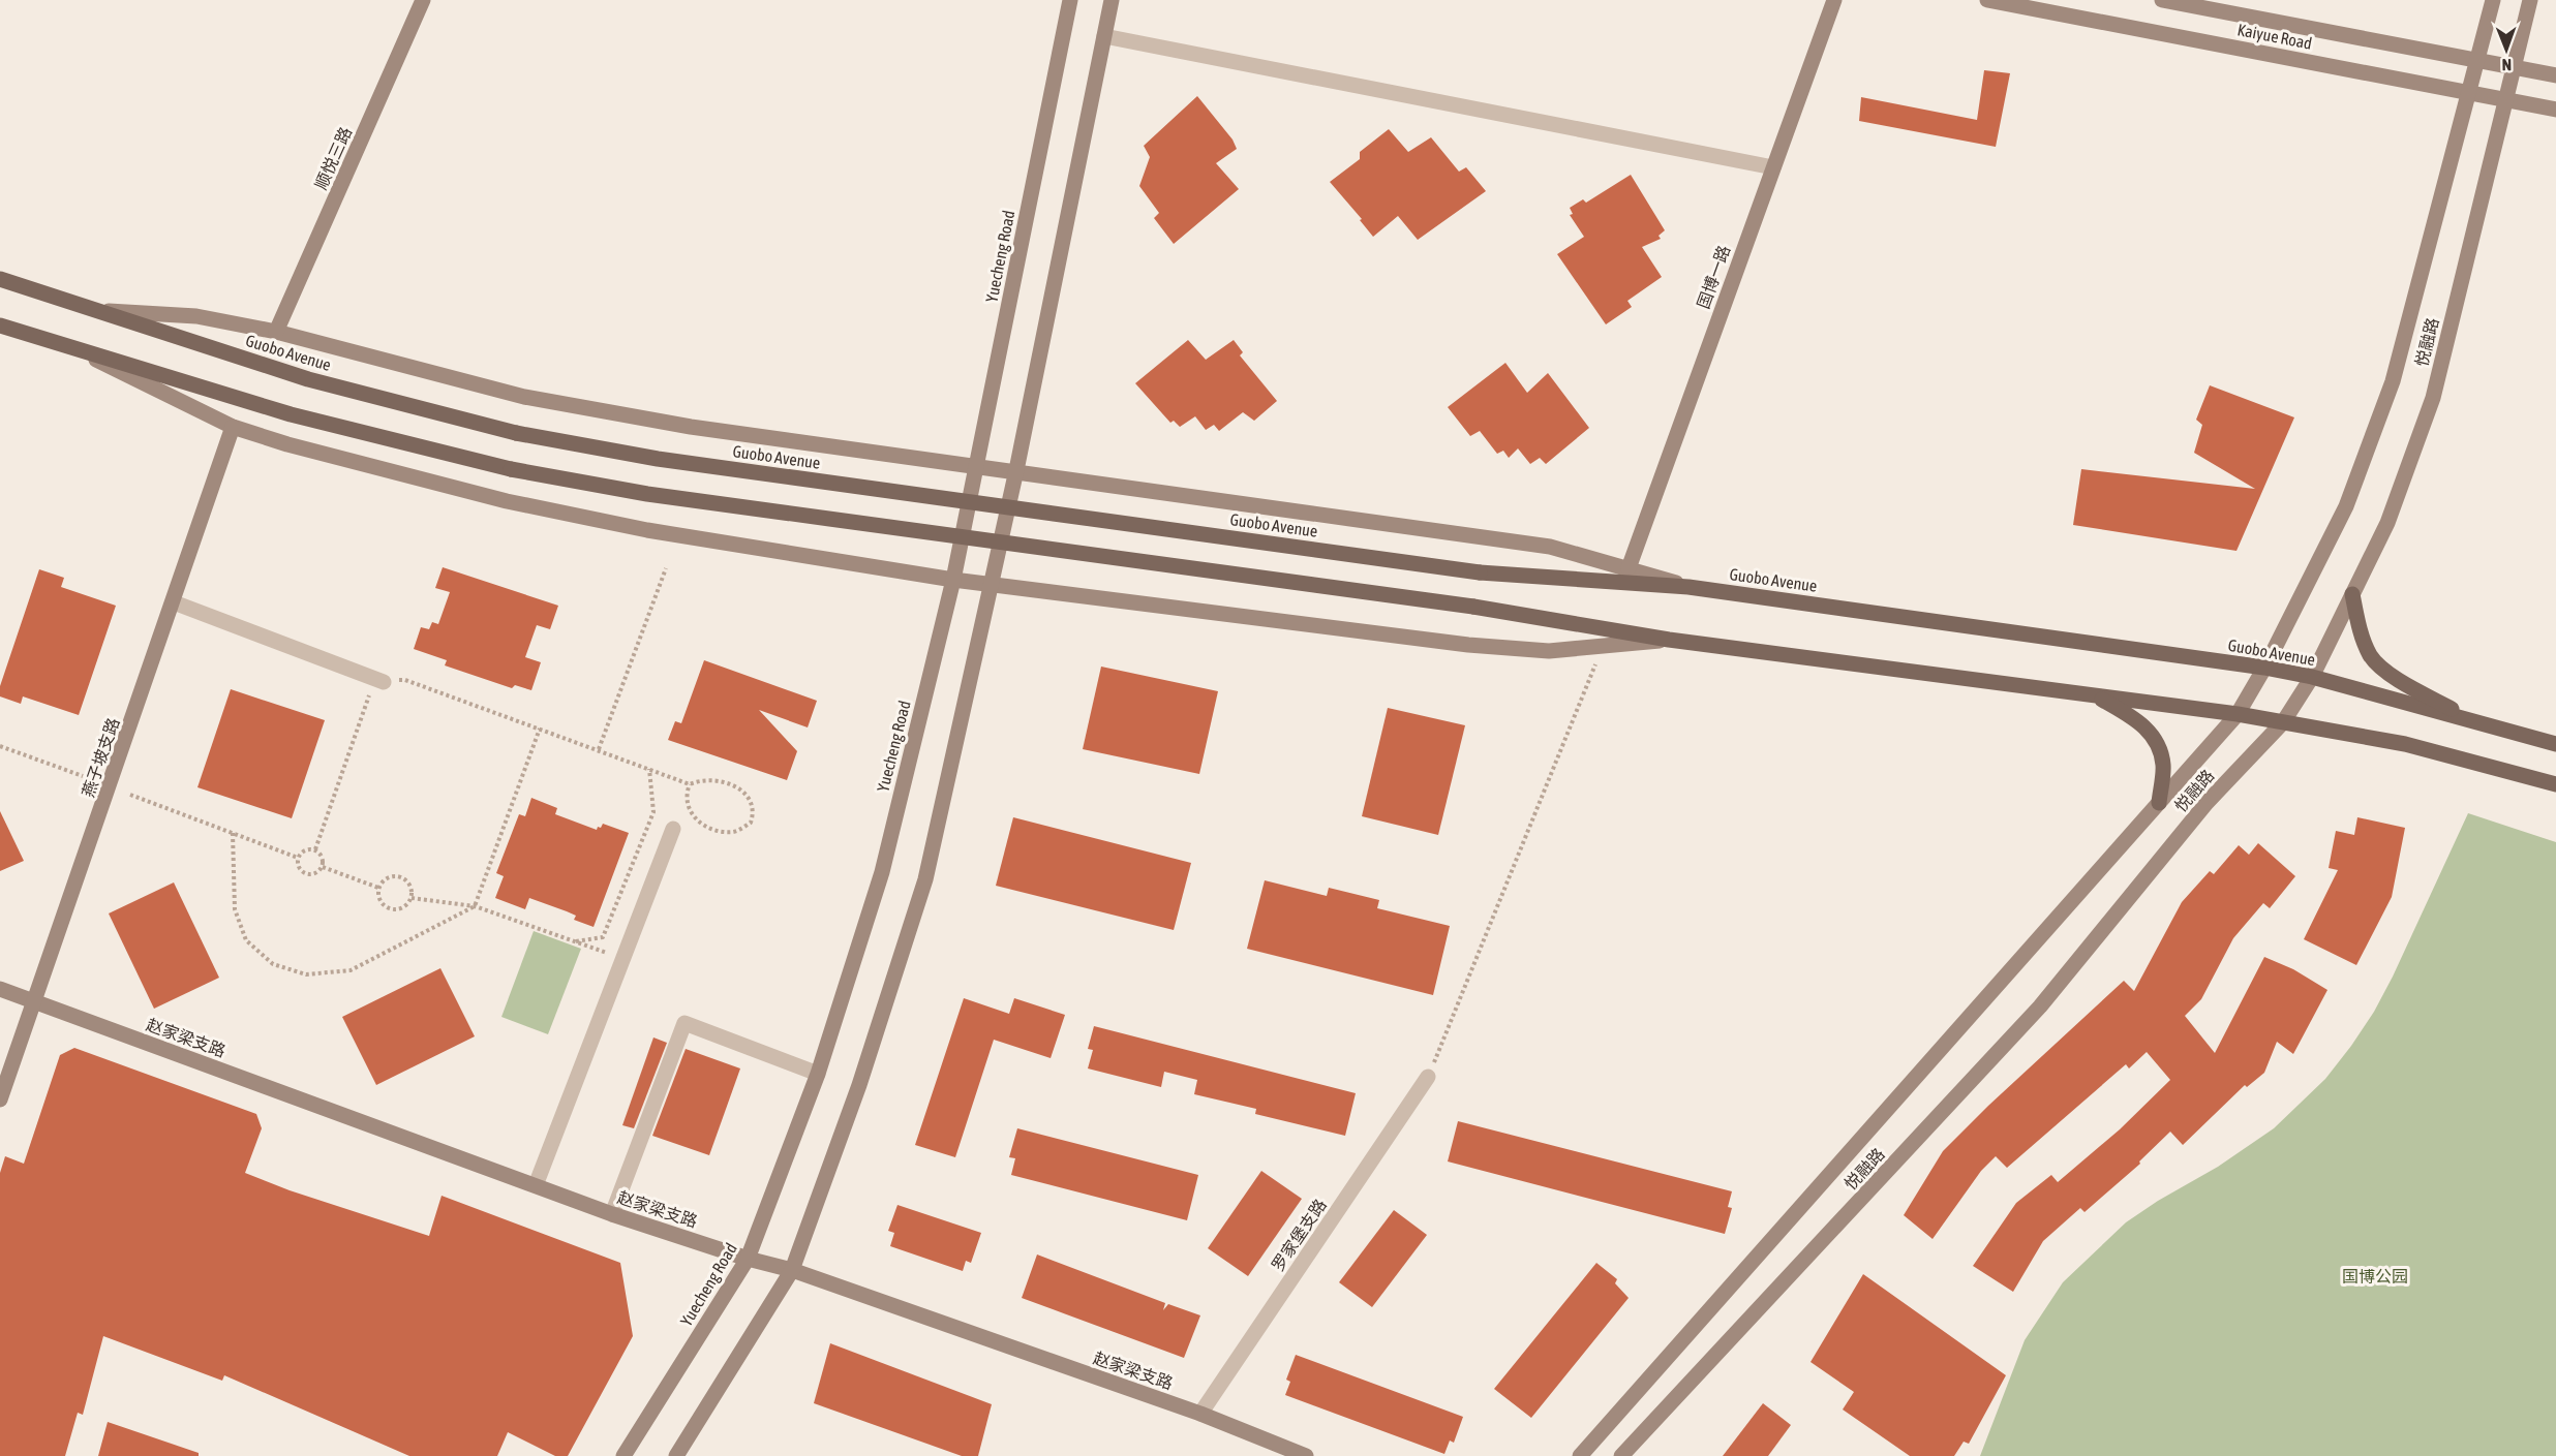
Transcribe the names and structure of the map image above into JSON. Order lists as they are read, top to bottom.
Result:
{
  "streets": {
    "main road": ["Guobo Avenue"],
    "street": [
      "Kaiyue Road",
      "顺悦三路",
      "Yuecheng Road",
      "国博一路",
      "悦融路",
      "燕子坡支路",
      "赵家梁支路",
      "罗家堡支路"
    ]
  },
  "crossings": [
    ["Kaiyue Road", "悦融路"],
    ["Yuecheng Road", "赵家梁支路"],
    ["悦融路", "Guobo Avenue"],
    ["燕子坡支路", "赵家梁支路"],
    ["赵家梁支路", "罗家堡支路"]
  ],
  "parks": ["国博公园"],
  "north": "bottom"
}
